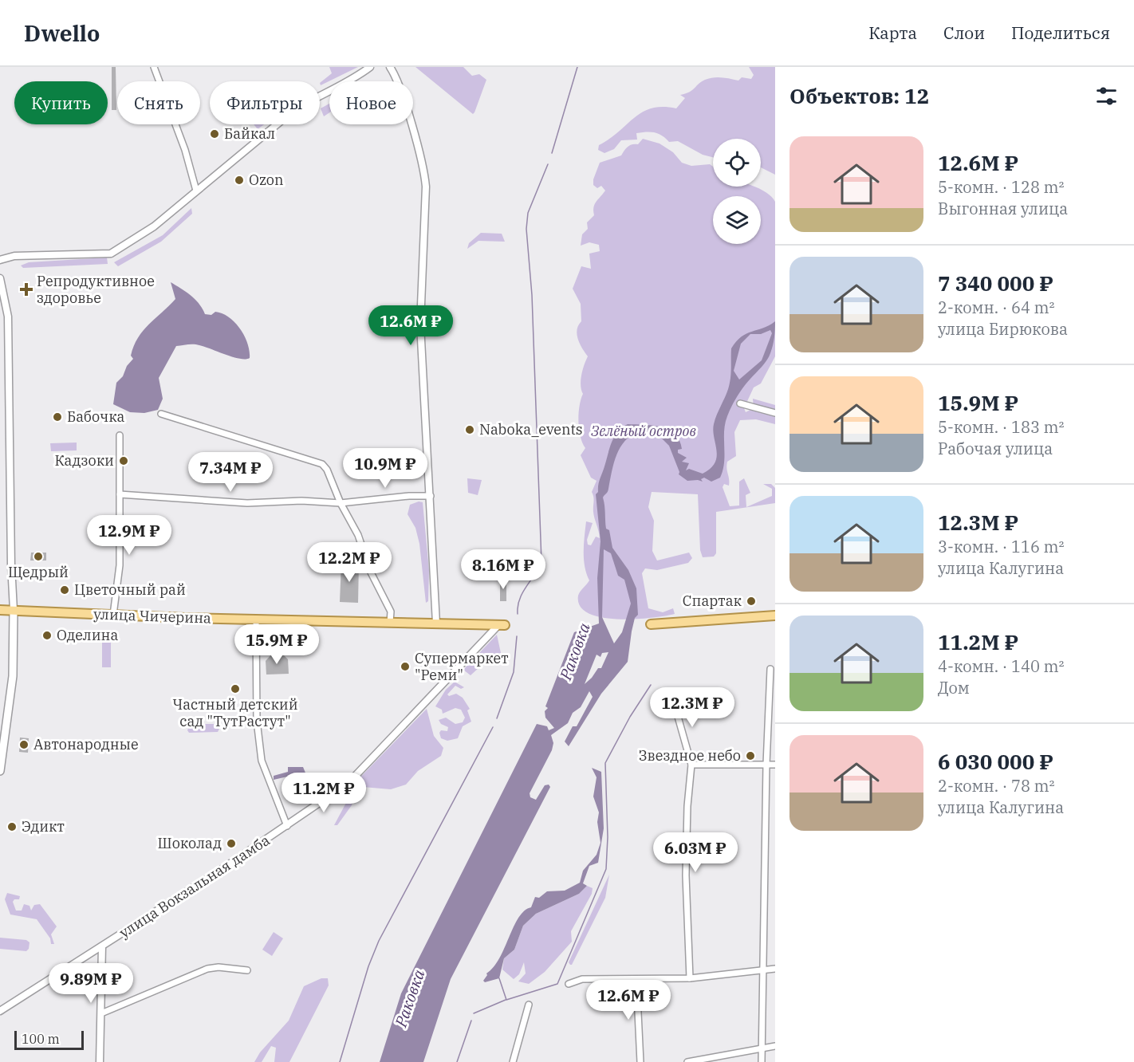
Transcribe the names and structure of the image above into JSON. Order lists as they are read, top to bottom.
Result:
{
  "streets": {
    "main road": ["улица Чичерина"],
    "street": ["улица Вокзальная дамба"]
  },
  "crossings": [
    ["улица Чичерина", "улица Вокзальная дамба"]
  ],
  "water": ["Раковка"],
  "parks": ["Зелёный остров"],
  "places": {
    "other": [
      "Байкал",
      "Ozon",
      "Бабочка",
      "Naboka_events",
      "Кадзоки",
      "Щедрый",
      "Цветочный рай",
      "Спартак",
      "Оделина",
      "Супермаркет \"Реми\"",
      "Частный детский сад \"ТутРастут\"",
      "Автонародные",
      "Звездное небо",
      "Эдикт",
      "Шоколад"
    ],
    "health": ["Репродуктивное здоровье"]
  },
  "scale_bar": "100 m",
  "page": {
    "header": "Dwello",
    "nav": ["Карта", "Слои", "Поделиться"],
    "heading": "Объектов: 12",
    "chip": [
      "Купить",
      "Снять",
      "Фильтры",
      "Новое"
    ],
    "list": [
      {
        "name": "12.6M ₽",
        "note": "5-комн. · 128 m² · Выгонная улица"
      },
      {
        "name": "7 340 000 ₽",
        "note": "2-комн. · 64 m² · улица Бирюкова"
      },
      {
        "name": "15.9M ₽",
        "note": "5-комн. · 183 m² · Рабочая улица"
      },
      {
        "name": "12.3M ₽",
        "note": "3-комн. · 116 m² · улица Калугина"
      },
      {
        "name": "11.2M ₽",
        "note": "4-комн. · 140 m² · Дом"
      },
      {
        "name": "6 030 000 ₽",
        "note": "2-комн. · 78 m² · улица Калугина"
      }
    ],
    "price": [
      "12.6M ₽",
      "10.9M ₽",
      "7.34M ₽",
      "12.9M ₽",
      "12.2M ₽",
      "8.16M ₽",
      "15.9M ₽",
      "12.3M ₽",
      "11.2M ₽",
      "6.03M ₽",
      "9.89M ₽",
      "12.6M ₽"
    ],
    "scale": "100 m"
  }
}
